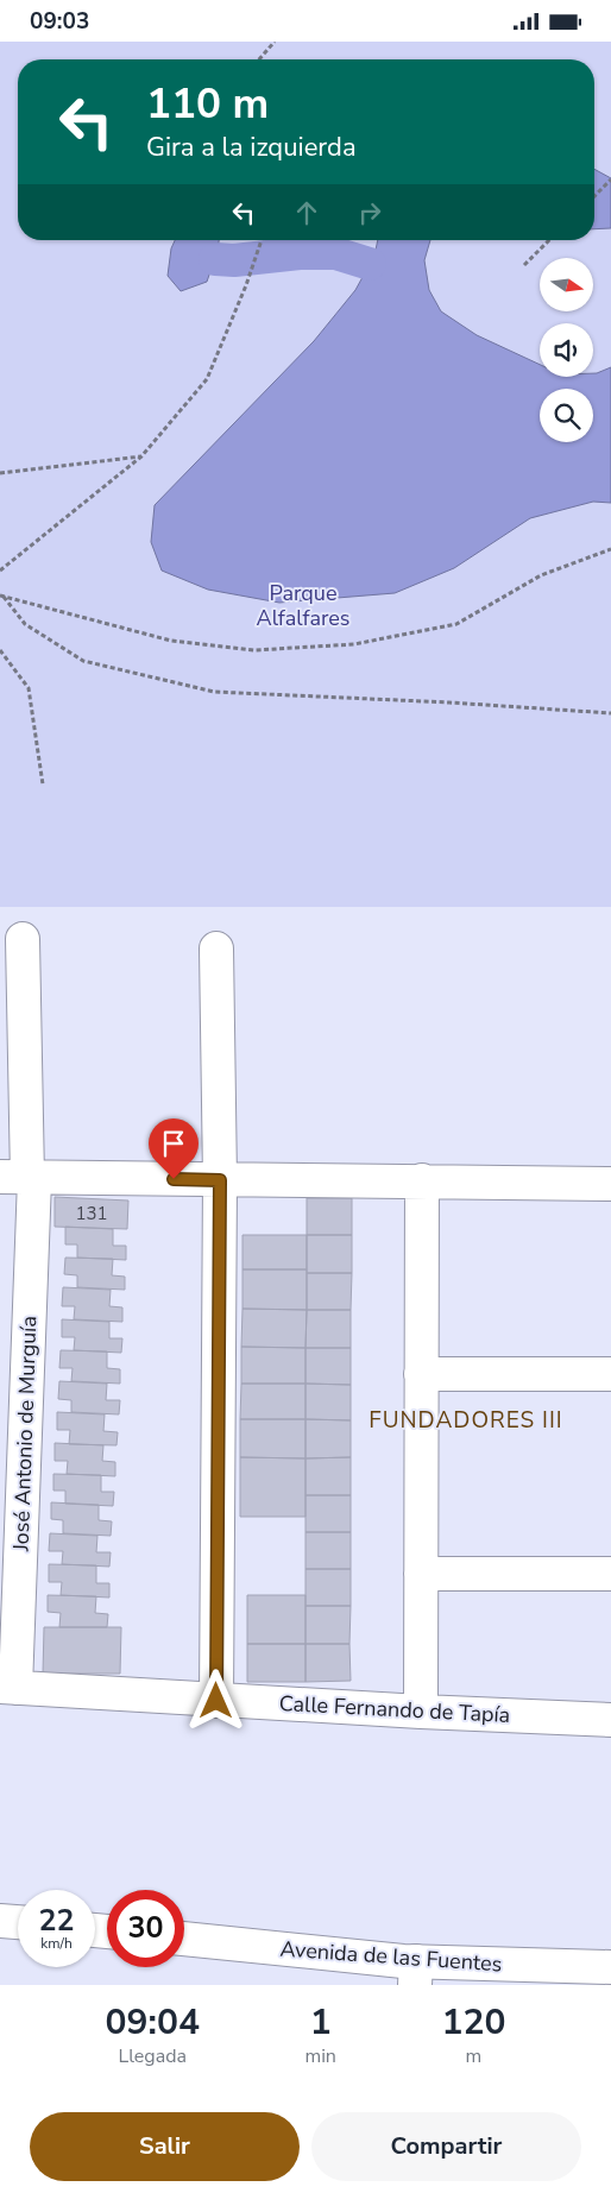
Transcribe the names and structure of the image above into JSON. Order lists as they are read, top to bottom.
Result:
{
  "streets": {
    "street": ["José Antonio de Murguía", "Calle Fernando de Tapía", "Avenida de las Fuentes"]
  },
  "crossings": [
    ["José Antonio de Murguía", "Calle Fernando de Tapía"]
  ],
  "districts": ["FUNDADORES III"],
  "parks": ["Parque Alfalfares"],
  "house_numbers": ["131"],
  "north": "right",
  "page": {
    "status": "09:03",
    "turn": ["110 m", "Gira a la izquierda"],
    "speed": "22 km/h",
    "limit": "30",
    "eta": [
      "09:04",
      "Llegada",
      "1",
      "min",
      "120",
      "m"
    ],
    "buttons": ["Salir", "Compartir"]
  }
}
